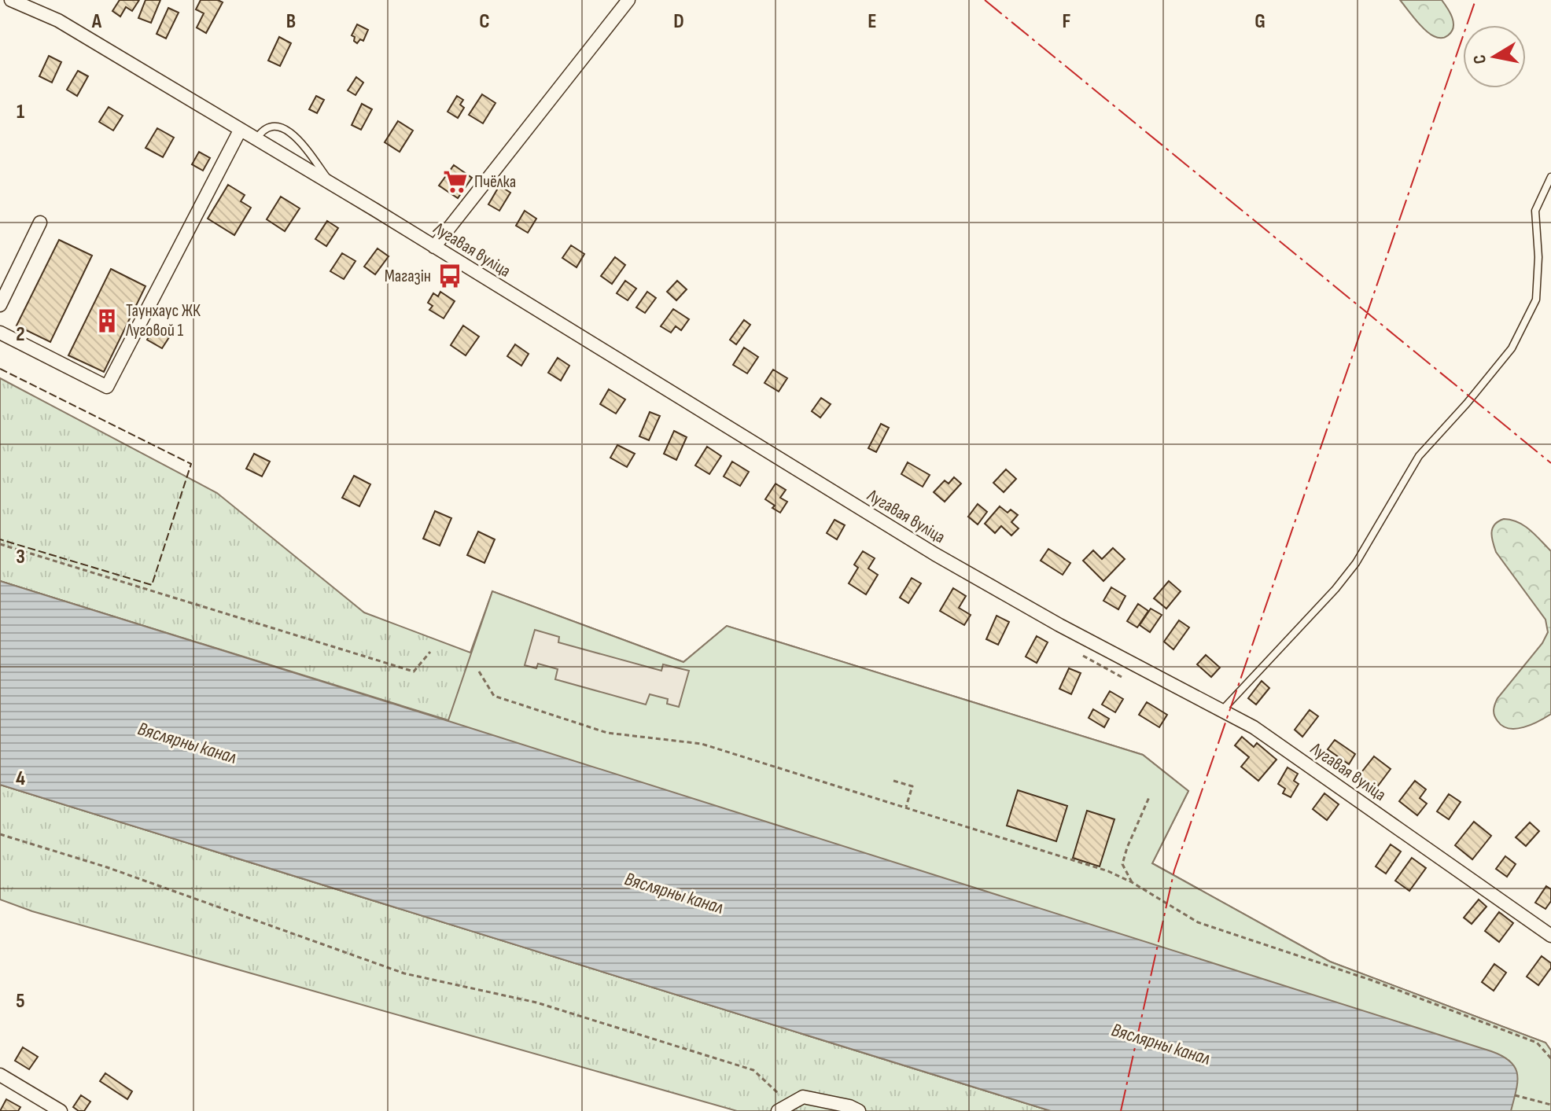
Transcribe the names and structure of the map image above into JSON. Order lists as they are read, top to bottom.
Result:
{
  "streets": {
    "street": ["Лугавая вуліца"]
  },
  "water": ["Вяслярны канал"],
  "places": {
    "supermarket": ["Пчёлка"],
    "bus stop": ["Магазін"],
    "building": ["Таунхаус ЖК Луговой 1"]
  },
  "north": "left",
  "grid": {
    "columns": [
      "A",
      "B",
      "C",
      "D",
      "E",
      "F",
      "G"
    ],
    "rows": [
      "1",
      "2",
      "3",
      "4",
      "5"
    ]
  }
}
